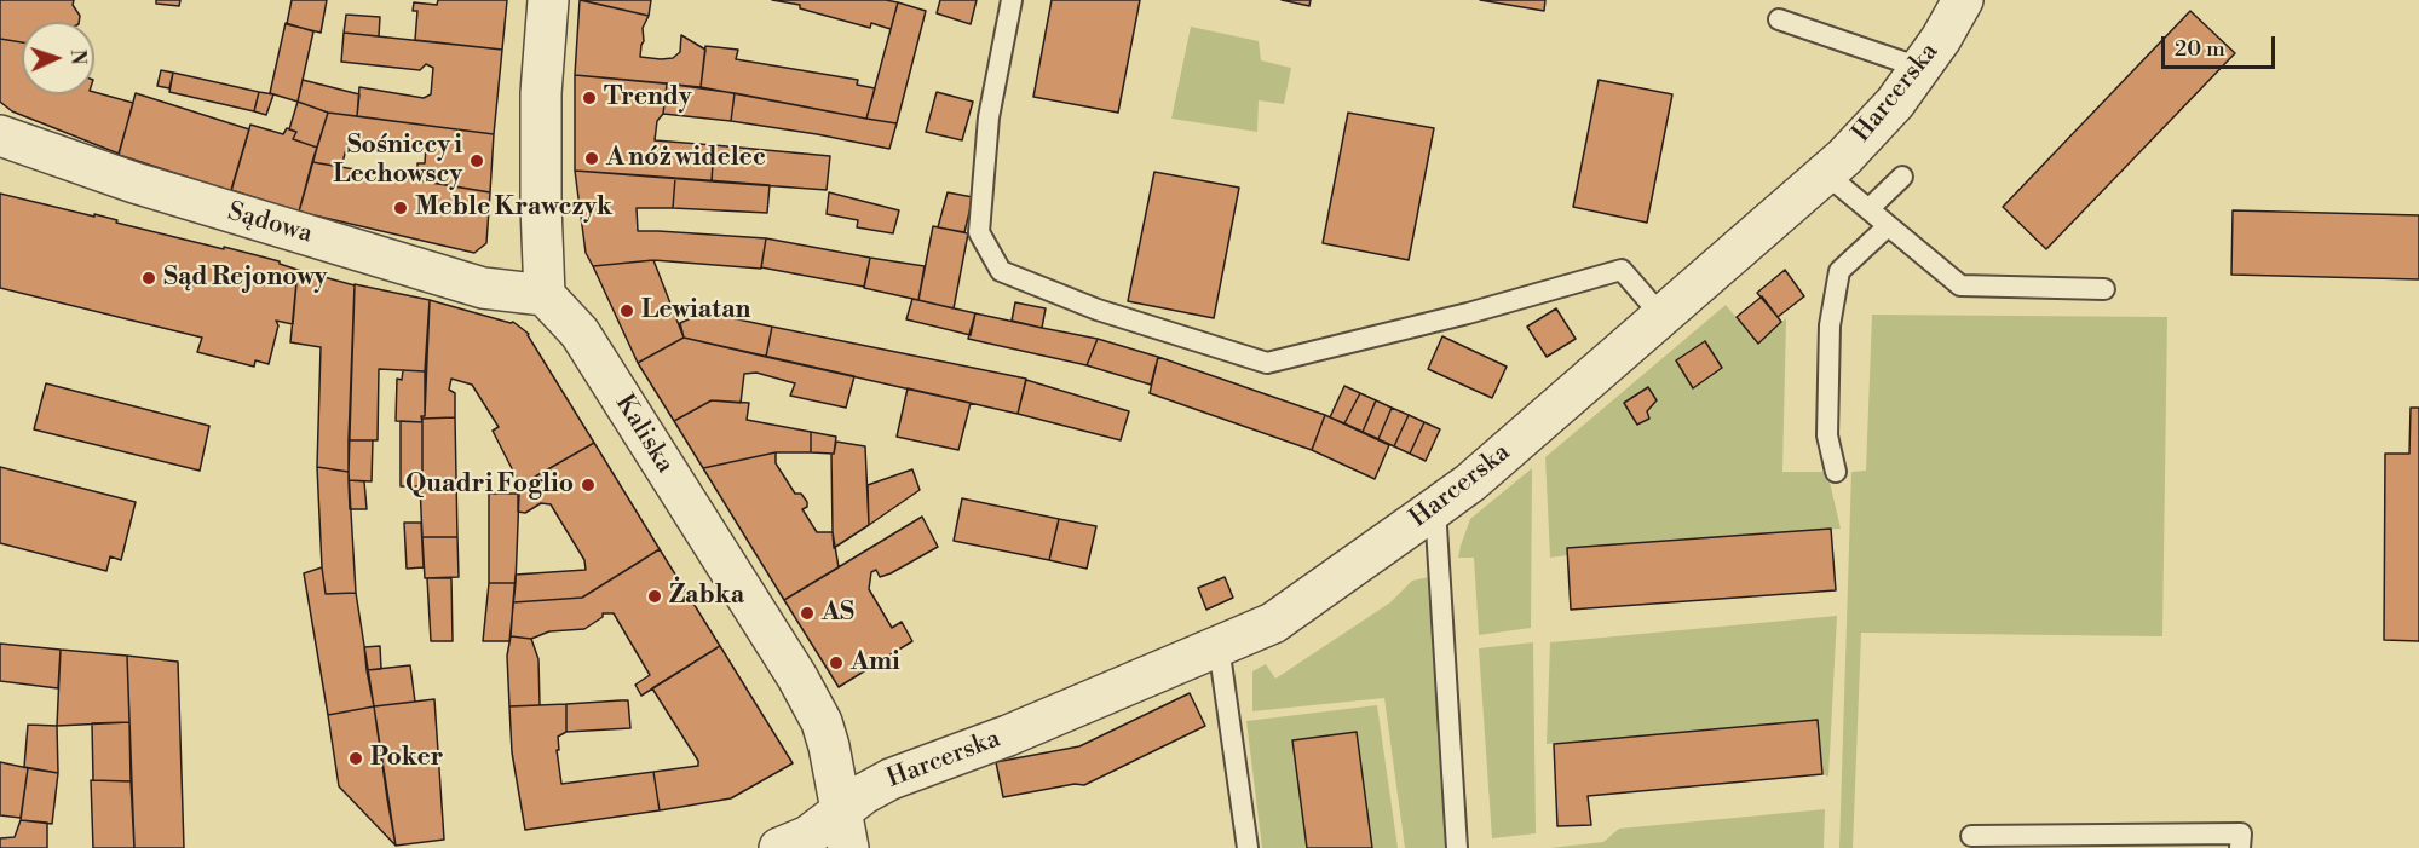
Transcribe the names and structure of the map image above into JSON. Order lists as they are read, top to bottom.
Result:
{
  "streets": {
    "street": ["Harcerska", "Sądowa", "Kaliska"]
  },
  "crossings": [
    ["Harcerska", "Kaliska"],
    ["Sądowa", "Kaliska"]
  ],
  "places": [
    "Trendy",
    "A nóż widelec",
    "Sośniccy i Lechowscy",
    "Meble Krawczyk",
    "Sąd Rejonowy",
    "Lewiatan",
    "Quadri Foglio",
    "Żabka",
    "AS",
    "Ami",
    "Poker"
  ],
  "scale_bar": "20 m",
  "north": "right"
}
